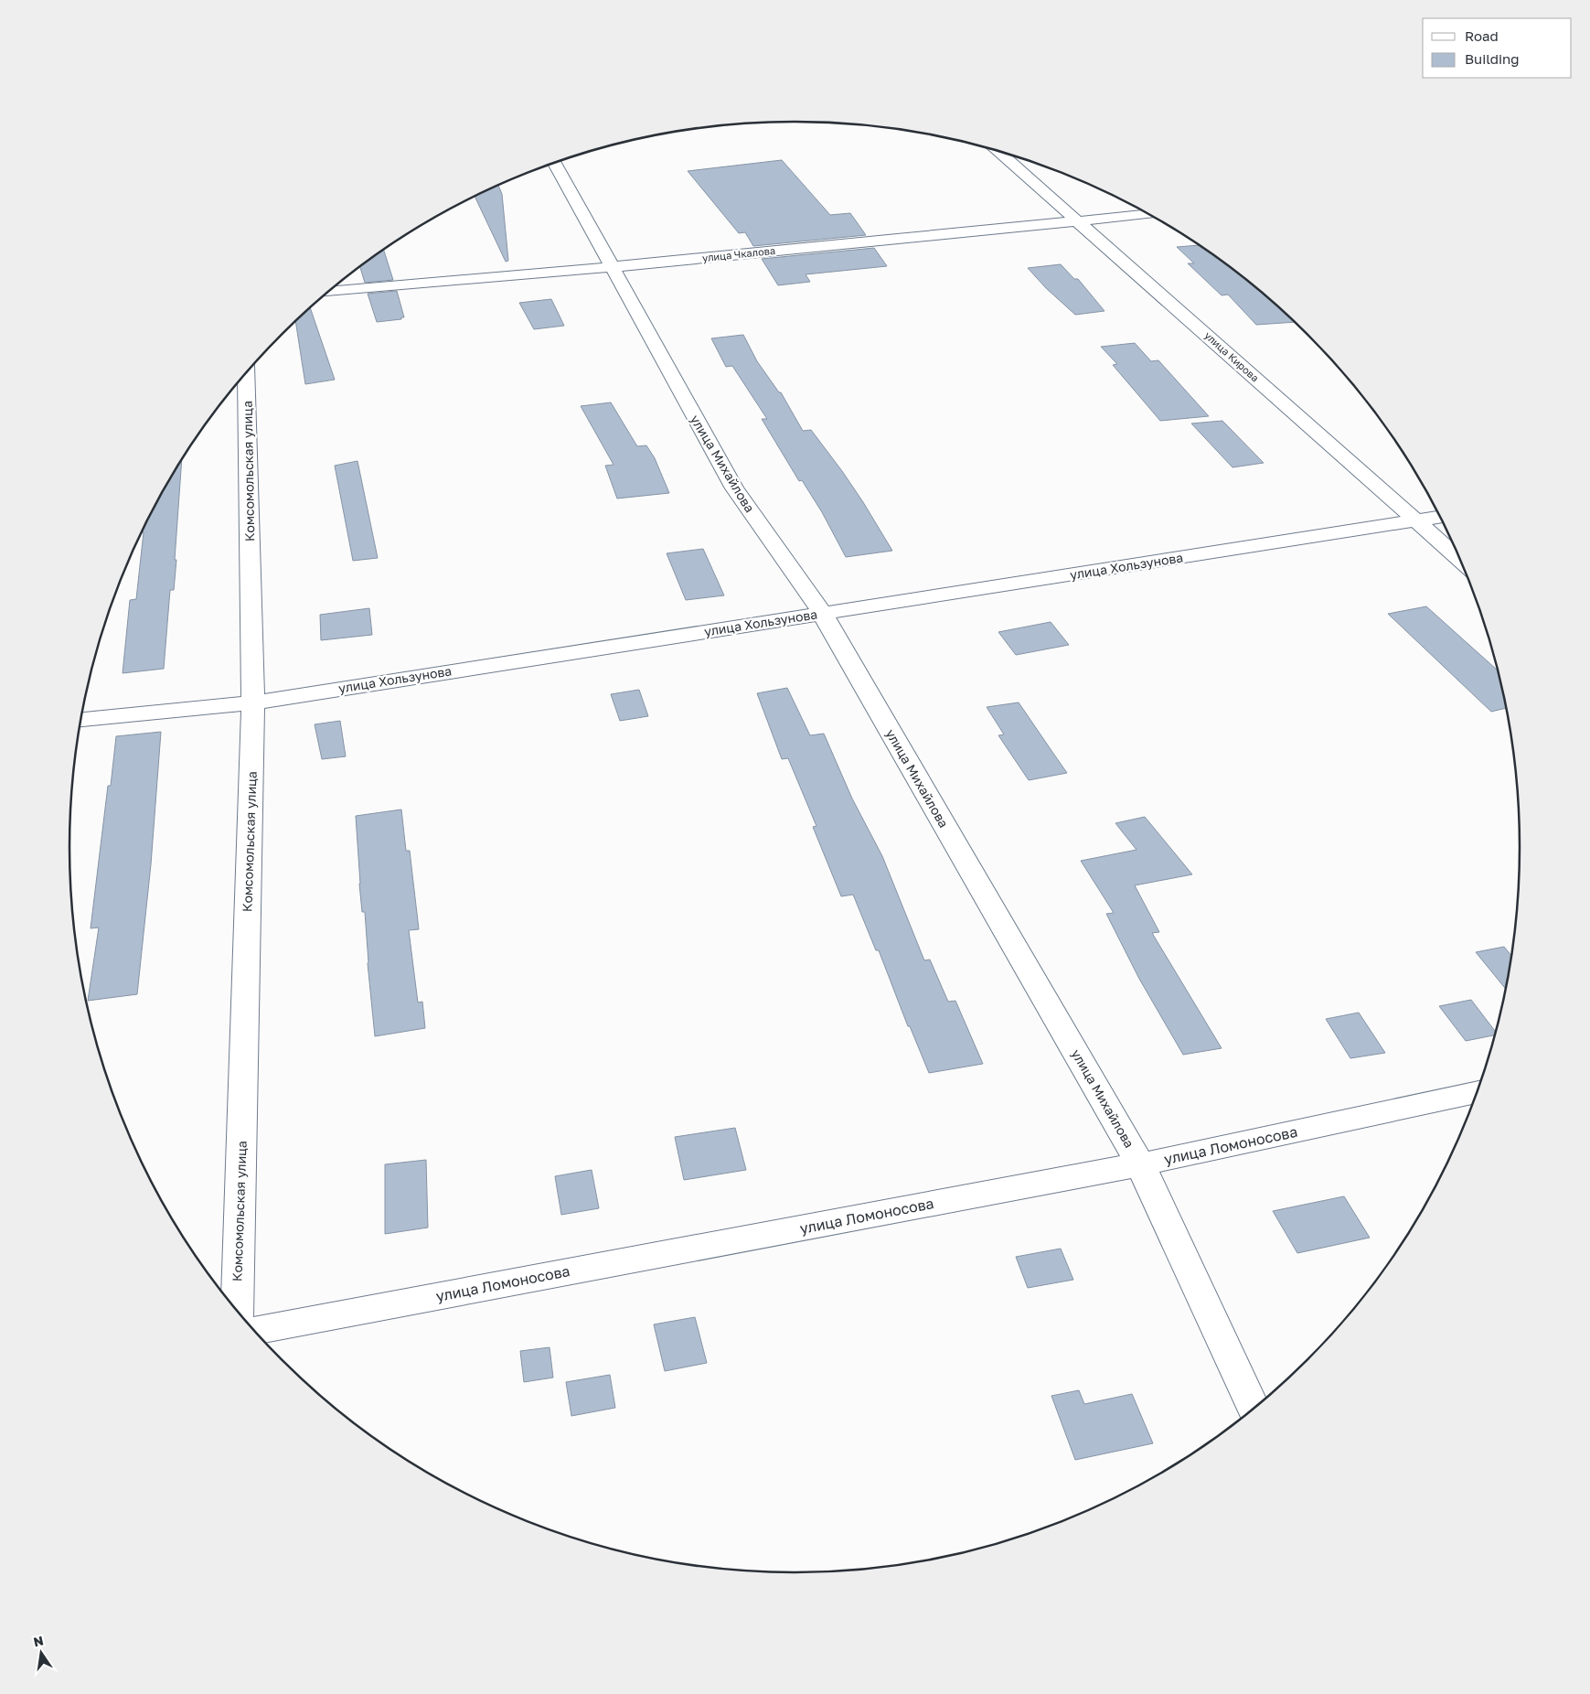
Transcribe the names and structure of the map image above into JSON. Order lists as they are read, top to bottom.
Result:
{
  "streets": {
    "street": [
      "улица Чкалова",
      "улица Кирова",
      "улица Михайлова",
      "Комсомольская улица",
      "улица Хользунова",
      "улица Ломоносова"
    ]
  },
  "crossings": [
    ["улица Чкалова", "улица Кирова"],
    ["улица Чкалова", "улица Михайлова"],
    ["улица Кирова", "улица Хользунова"],
    ["улица Михайлова", "улица Хользунова"],
    ["улица Михайлова", "улица Ломоносова"],
    ["Комсомольская улица", "улица Хользунова"]
  ],
  "legend": ["Road", "Building"],
  "north": "top"
}
